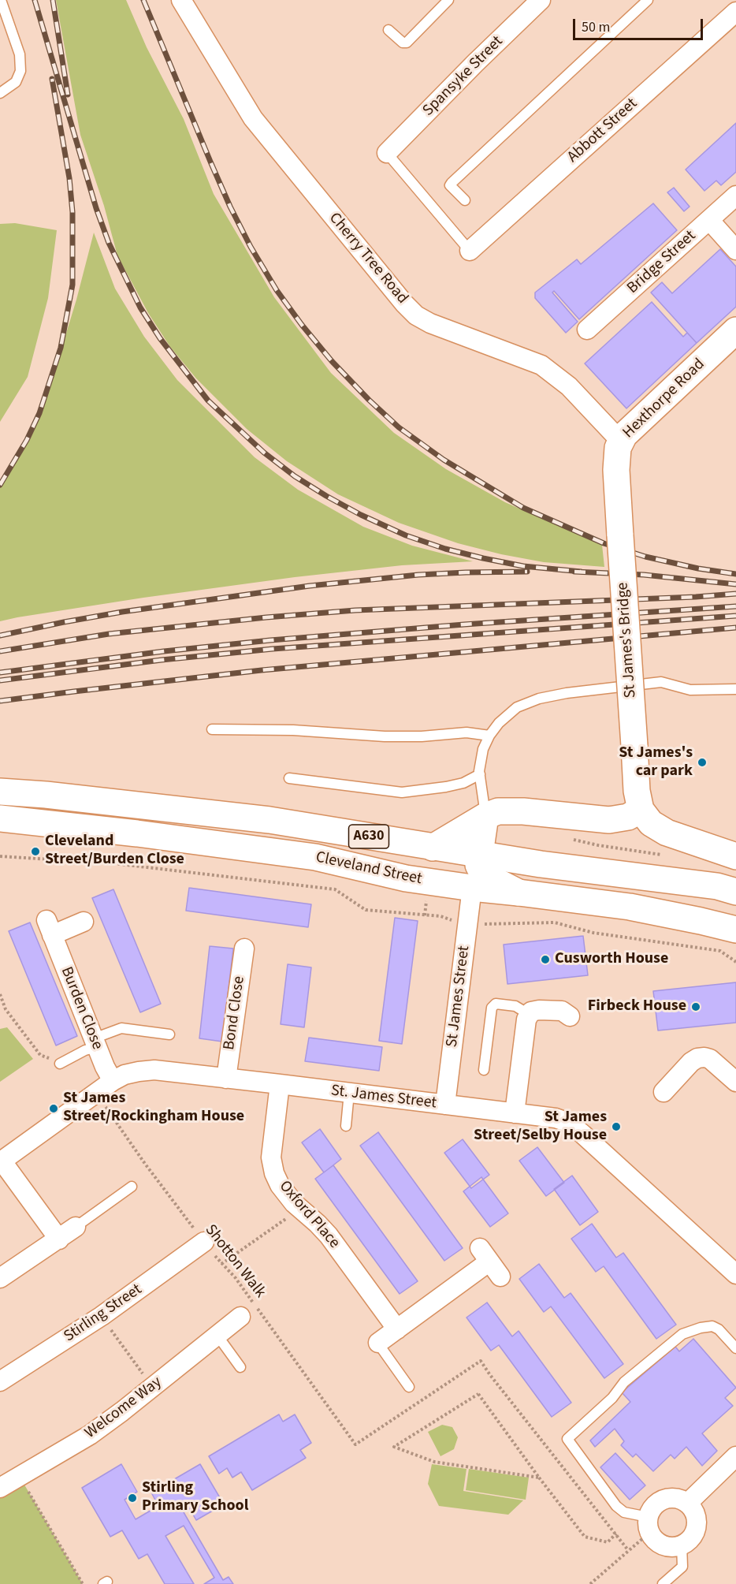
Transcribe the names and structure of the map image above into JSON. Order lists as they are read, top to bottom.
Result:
{
  "streets": {
    "main road": [
      "Hexthorpe Road",
      "St James's Bridge",
      "A630",
      "Cleveland Street"
    ],
    "street": [
      "Spansyke Street",
      "Abbott Street",
      "Cherry Tree Road",
      "Bridge Street",
      "St James Street",
      "Burden Close",
      "Bond Close",
      "St. James Street",
      "Oxford Place",
      "Stirling Street",
      "Welcome Way"
    ],
    "path": ["Shotton Walk"]
  },
  "crossings": [
    ["Cherry Tree Road", "Hexthorpe Road"],
    ["Hexthorpe Road", "St James's Bridge"],
    ["Cleveland Street", "St James Street"],
    ["St James Street", "St. James Street"],
    ["Burden Close", "St. James Street"],
    ["Bond Close", "St. James Street"],
    ["St. James Street", "Oxford Place"],
    ["St. James Street", "Shotton Walk"],
    ["Shotton Walk", "Stirling Street"]
  ],
  "places": [
    "St James's car park",
    "Cleveland Street/Burden Close",
    "Cusworth House",
    "Firbeck House",
    "St James Street/Rockingham House",
    "St James Street/Selby House",
    "Stirling Primary School"
  ],
  "scale_bar": "50 m"
}
